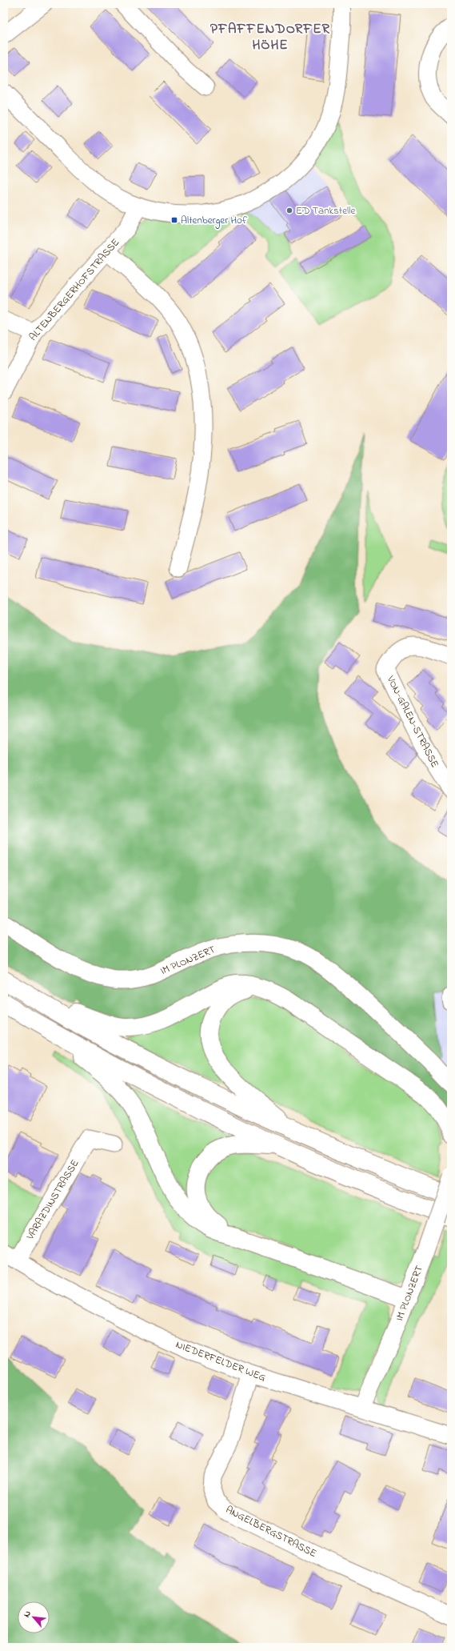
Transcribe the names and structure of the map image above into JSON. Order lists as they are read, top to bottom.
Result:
{
  "streets": {
    "street": [
      "ALTENBERGERHOFSTRASSE",
      "VON-GALEN-STRASSE",
      "IM PLONZERT",
      "VARAZDINSTRASSE",
      "NIEDERFELDER WEG",
      "ANGELBERGSTRASSE"
    ]
  },
  "crossings": [
    ["IM PLONZERT", "NIEDERFELDER WEG"],
    ["VARAZDINSTRASSE", "NIEDERFELDER WEG"],
    ["NIEDERFELDER WEG", "ANGELBERGSTRASSE"]
  ],
  "districts": ["PFAFFENDORFER HÖHE"],
  "places": {
    "other": ["ED Tankstelle"],
    "transit": ["Altenberger Hof"]
  },
  "north": "top left"
}
